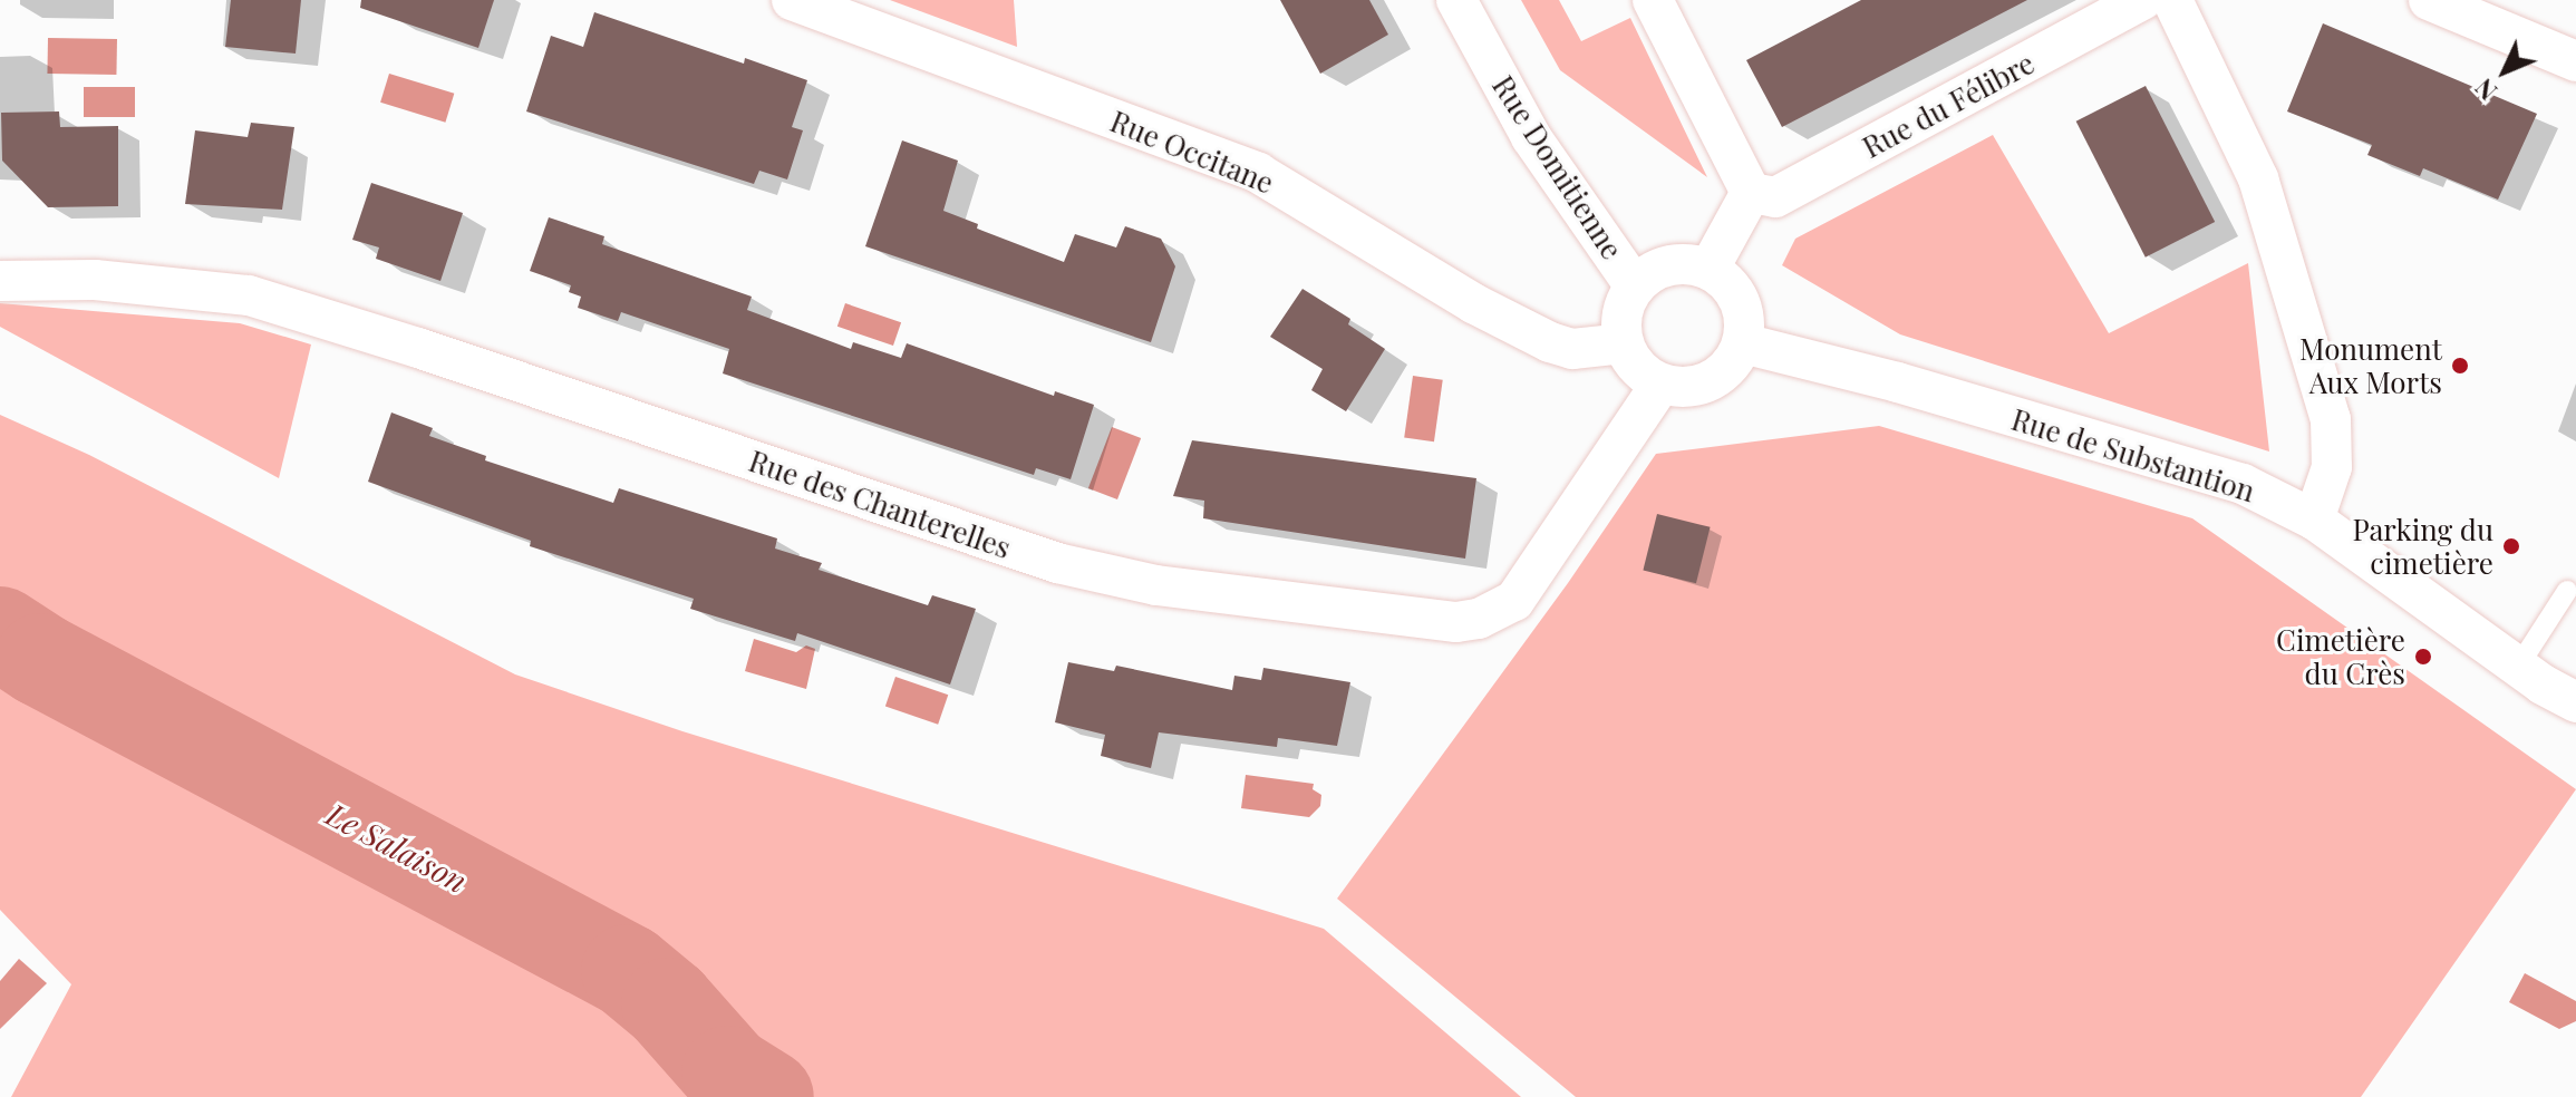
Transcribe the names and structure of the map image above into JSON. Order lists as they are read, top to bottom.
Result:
{
  "streets": {
    "street": [
      "Rue du Félibre",
      "Rue Occitane",
      "Rue Domitienne",
      "Rue de Substantion",
      "Rue des Chanterelles"
    ]
  },
  "crossings": [
    ["Rue Occitane", "Rue Domitienne"],
    ["Rue Occitane", "Rue de Substantion"],
    ["Rue Occitane", "Rue des Chanterelles"],
    ["Rue Domitienne", "Rue de Substantion"],
    ["Rue Domitienne", "Rue des Chanterelles"],
    ["Rue de Substantion", "Rue des Chanterelles"]
  ],
  "water": ["Le Salaison"],
  "places": ["Monument Aux Morts", "Parking du cimetière", "Cimetière du Crès"],
  "north": "bottom left"
}
